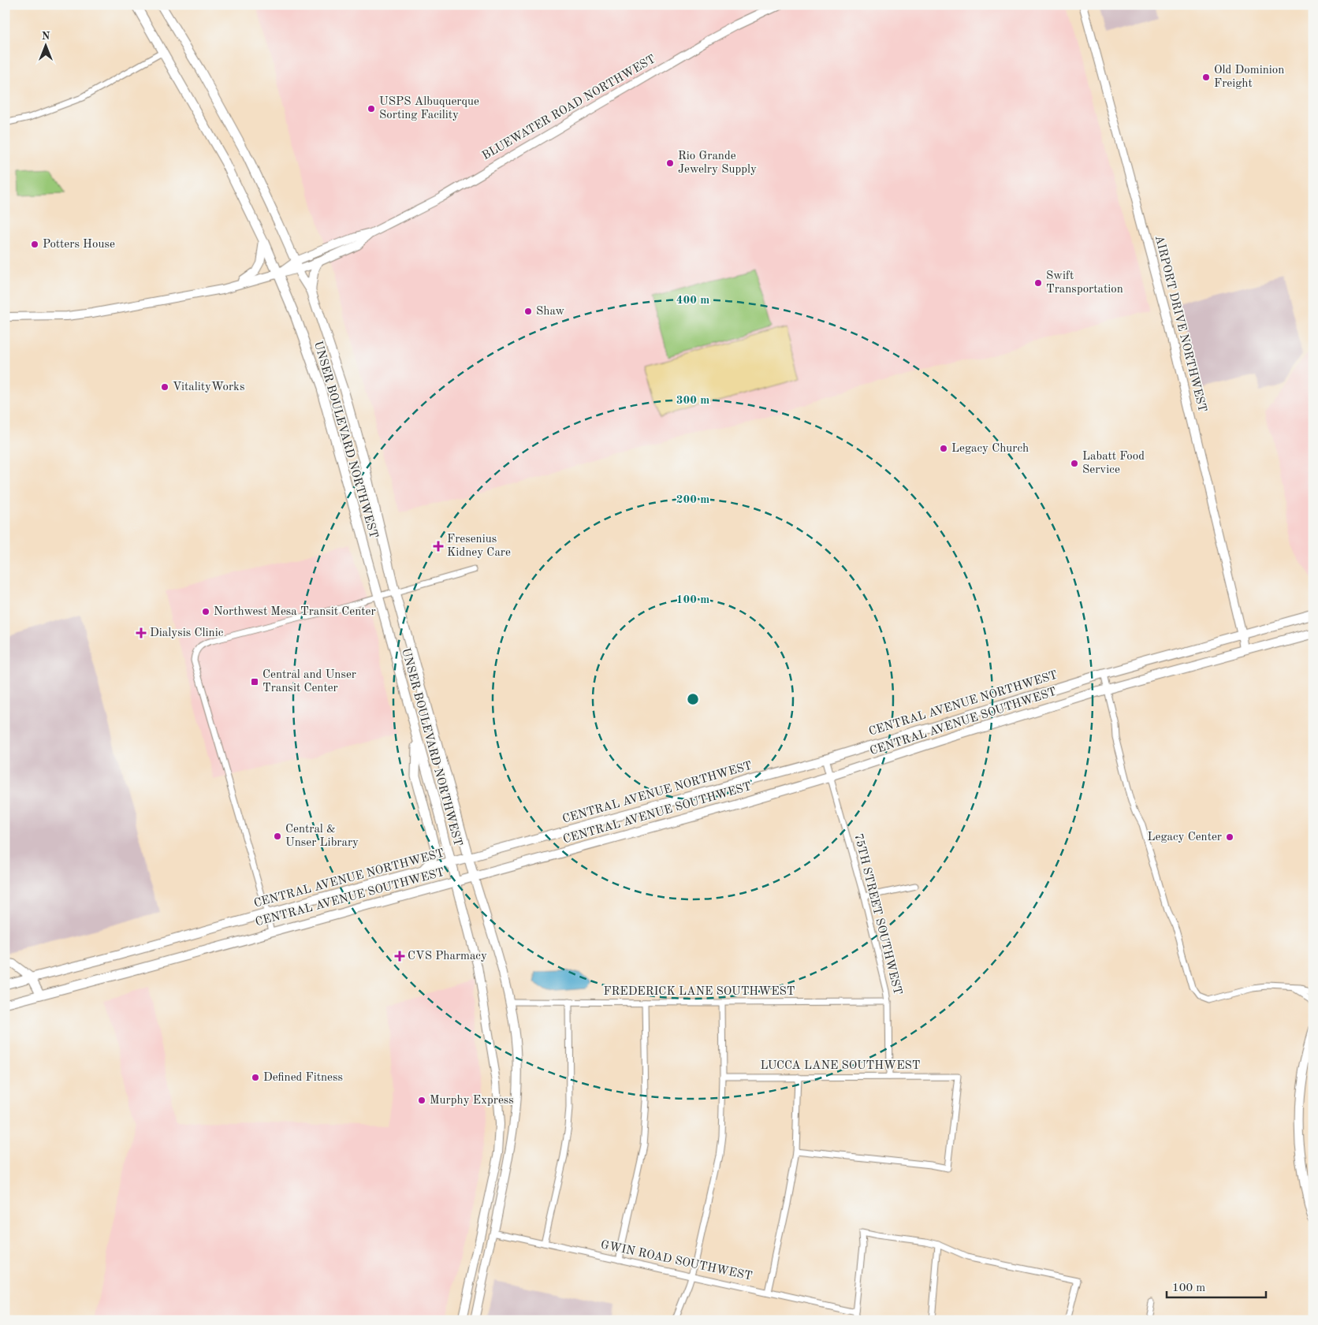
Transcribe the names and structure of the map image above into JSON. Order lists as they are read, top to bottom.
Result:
{
  "streets": {
    "main road": ["UNSER BOULEVARD NORTHWEST", "CENTRAL AVENUE NORTHWEST", "CENTRAL AVENUE SOUTHWEST"],
    "street": [
      "BLUEWATER ROAD NORTHWEST",
      "AIRPORT DRIVE NORTHWEST",
      "75TH STREET SOUTHWEST",
      "FREDERICK LANE SOUTHWEST",
      "LUCCA LANE SOUTHWEST",
      "GWIN ROAD SOUTHWEST"
    ]
  },
  "crossings": [
    ["BLUEWATER ROAD NORTHWEST", "UNSER BOULEVARD NORTHWEST"],
    ["AIRPORT DRIVE NORTHWEST", "CENTRAL AVENUE NORTHWEST"],
    ["AIRPORT DRIVE NORTHWEST", "CENTRAL AVENUE SOUTHWEST"],
    ["UNSER BOULEVARD NORTHWEST", "CENTRAL AVENUE NORTHWEST"],
    ["UNSER BOULEVARD NORTHWEST", "CENTRAL AVENUE SOUTHWEST"],
    ["CENTRAL AVENUE NORTHWEST", "75TH STREET SOUTHWEST"],
    ["CENTRAL AVENUE SOUTHWEST", "75TH STREET SOUTHWEST"],
    ["75TH STREET SOUTHWEST", "FREDERICK LANE SOUTHWEST"],
    ["75TH STREET SOUTHWEST", "LUCCA LANE SOUTHWEST"]
  ],
  "places": {
    "other": [
      "Old Dominion Freight",
      "USPS Albuquerque Sorting Facility",
      "Rio Grande Jewelry Supply",
      "Potters House",
      "Swift Transportation",
      "Shaw",
      "VitalityWorks",
      "Legacy Church",
      "Labatt Food Service",
      "Northwest Mesa Transit Center",
      "Central & Unser Library",
      "Legacy Center",
      "Defined Fitness",
      "Murphy Express"
    ],
    "health": ["Fresenius Kidney Care", "Dialysis Clinic", "CVS Pharmacy"],
    "transit": ["Central and Unser Transit Center"]
  },
  "scale_bar": "100 m",
  "north": "top",
  "rings": [
    "400 m",
    "300 m",
    "200 m",
    "100 m"
  ]
}
